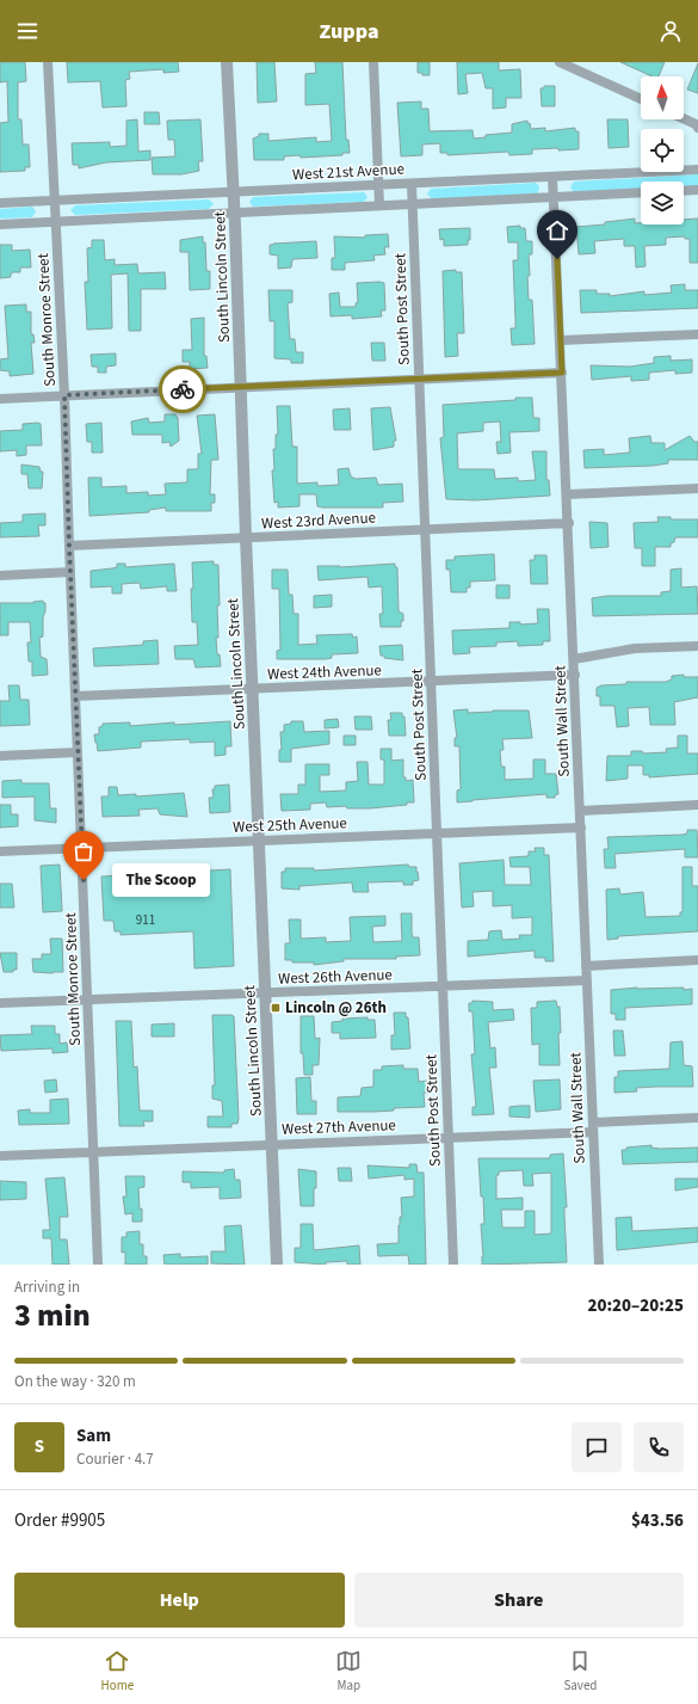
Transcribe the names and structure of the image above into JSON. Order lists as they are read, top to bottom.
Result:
{
  "streets": {
    "street": [
      "West 21st Avenue",
      "South Lincoln Street",
      "South Post Street",
      "South Monroe Street",
      "West 23rd Avenue",
      "West 24th Avenue",
      "South Wall Street",
      "West 25th Avenue",
      "West 26th Avenue",
      "West 27th Avenue"
    ]
  },
  "crossings": [
    ["West 21st Avenue", "South Lincoln Street"],
    ["West 21st Avenue", "South Post Street"],
    ["West 21st Avenue", "South Monroe Street"],
    ["West 21st Avenue", "South Wall Street"],
    ["South Lincoln Street", "West 23rd Avenue"],
    ["South Lincoln Street", "West 24th Avenue"],
    ["South Lincoln Street", "West 25th Avenue"],
    ["South Lincoln Street", "West 26th Avenue"],
    ["South Lincoln Street", "West 27th Avenue"],
    ["South Post Street", "West 23rd Avenue"],
    ["South Post Street", "West 24th Avenue"],
    ["South Post Street", "West 25th Avenue"],
    ["South Post Street", "West 26th Avenue"],
    ["South Post Street", "West 27th Avenue"],
    ["South Monroe Street", "West 23rd Avenue"],
    ["South Monroe Street", "West 24th Avenue"],
    ["South Monroe Street", "West 25th Avenue"],
    ["South Monroe Street", "West 26th Avenue"],
    ["South Monroe Street", "West 27th Avenue"],
    ["West 23rd Avenue", "South Wall Street"],
    ["West 24th Avenue", "South Wall Street"],
    ["South Wall Street", "West 25th Avenue"],
    ["South Wall Street", "West 26th Avenue"],
    ["South Wall Street", "West 27th Avenue"]
  ],
  "places": {
    "other": ["The Scoop"],
    "transit": ["Lincoln @ 26th"]
  },
  "house_numbers": ["911"],
  "north": "top",
  "page": {
    "header": "Zuppa",
    "bubble": "The Scoop",
    "heading": ["3 min", "Arriving in", "20:20–20:25"],
    "panel": [
      "Sam",
      "Courier · 4.7",
      "Order #9905",
      "$43.56"
    ],
    "bar": "On the way · 320 m",
    "round": "S",
    "buttons": ["Help", "Share"],
    "tabs": ["Home", "Map", "Saved"]
  }
}
